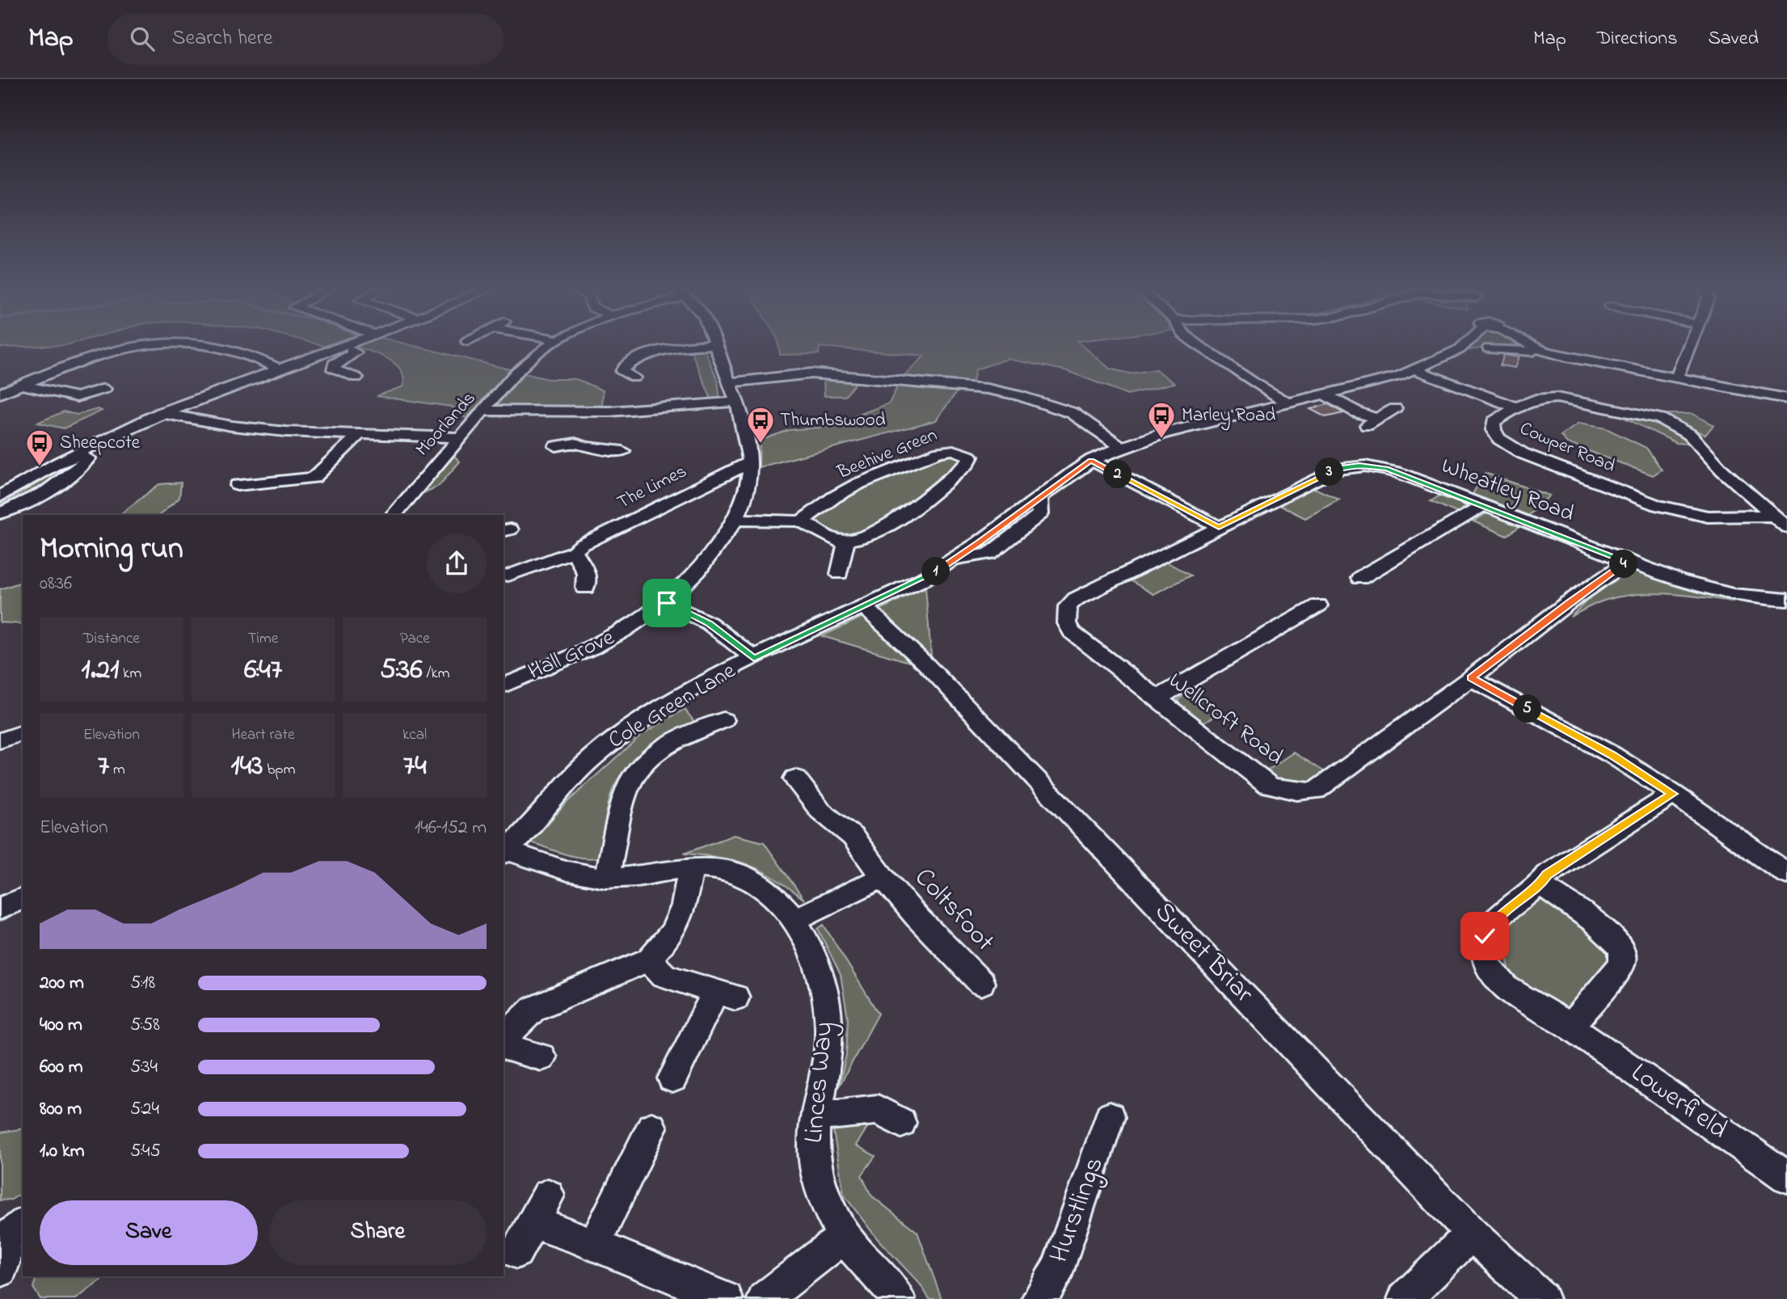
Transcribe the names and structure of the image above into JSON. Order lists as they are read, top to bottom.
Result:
{
  "streets": {
    "street": [
      "Moorlands",
      "Cowper Road",
      "Beehive Green",
      "The Limes",
      "Wheatley Road",
      "Hall Grove",
      "Cole Green Lane",
      "Wellcroft Road",
      "Coltsfoot",
      "Sweet Briar",
      "Linces Way",
      "Lowerfield",
      "Hurstlings"
    ]
  },
  "crossings": [
    ["The Limes", "Hall Grove"],
    ["Wheatley Road", "Wellcroft Road"],
    ["Cole Green Lane", "Sweet Briar"],
    ["Cole Green Lane", "Linces Way"],
    ["Coltsfoot", "Linces Way"]
  ],
  "places": {
    "bus stop": ["Marley Road", "Thumbswood", "Sheepcote"]
  },
  "page": {
    "header": "Map",
    "search": "Search here",
    "nav": ["Map", "Directions", "Saved"],
    "pins": [
      "3",
      "2",
      "4",
      "1",
      "5"
    ],
    "heading": ["Morning run", "08:36"],
    "stats": [
      ["Distance", "1.21 km"],
      ["Time", "6:47"],
      ["Pace", "5:36 /km"],
      ["Elevation", "7 m"],
      ["Heart rate", "143 bpm"],
      ["kcal", "74"]
    ],
    "chart": ["Elevation", "146–152 m"],
    "list": [
      {
        "name": "200 m",
        "note": "5:18"
      },
      {
        "name": "400 m",
        "note": "5:58"
      },
      {
        "name": "600 m",
        "note": "5:34"
      },
      {
        "name": "800 m",
        "note": "5:24"
      },
      {
        "name": "1.0 km",
        "note": "5:45"
      }
    ],
    "buttons": ["Save", "Share"]
  }
}
